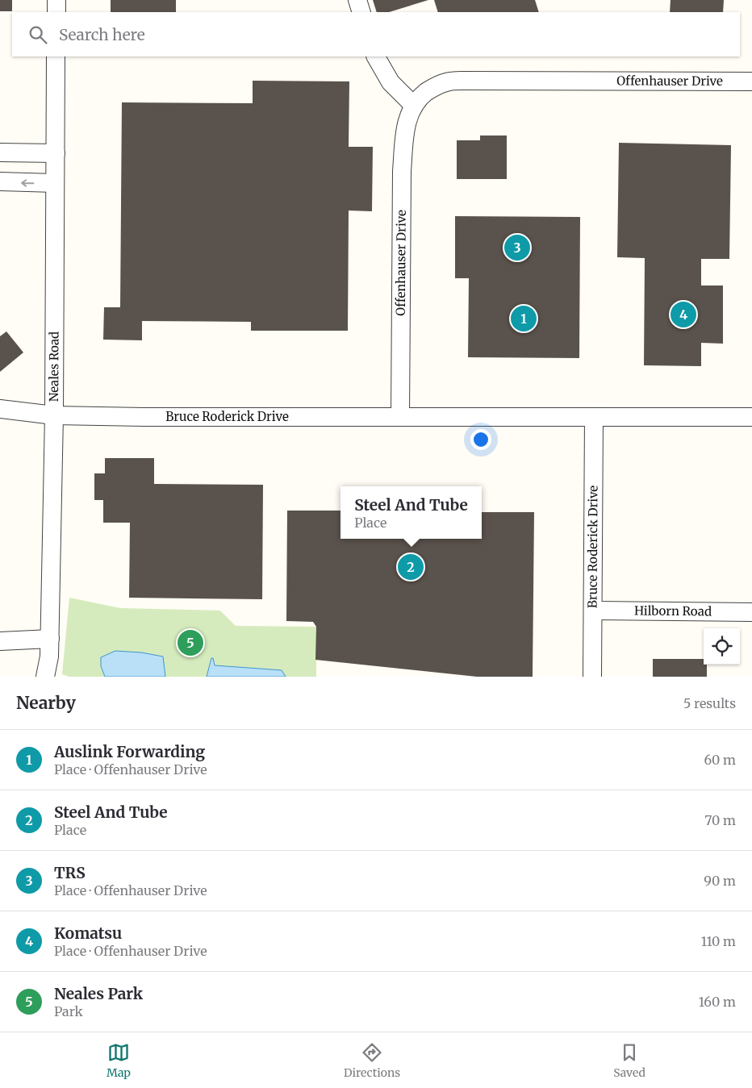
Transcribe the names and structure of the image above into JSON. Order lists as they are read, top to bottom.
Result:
{
  "streets": {
    "street": [
      "Offenhauser Drive",
      "Neales Road",
      "Bruce Roderick Drive",
      "Hilborn Road"
    ]
  },
  "crossings": [
    ["Offenhauser Drive", "Bruce Roderick Drive"],
    ["Neales Road", "Bruce Roderick Drive"],
    ["Bruce Roderick Drive", "Hilborn Road"]
  ],
  "page": {
    "search": "Search here",
    "pins": [
      "3",
      "4",
      "1",
      "2",
      "5"
    ],
    "popup": ["Steel And Tube", "Place"],
    "heading": ["Nearby", "5 results"],
    "list": [
      {
        "mark": "1",
        "name": "Auslink Forwarding",
        "note": "Place · Offenhauser Drive",
        "value": "60 m"
      },
      {
        "mark": "2",
        "name": "Steel And Tube",
        "note": "Place",
        "value": "70 m"
      },
      {
        "mark": "3",
        "name": "TRS",
        "note": "Place · Offenhauser Drive",
        "value": "90 m"
      },
      {
        "mark": "4",
        "name": "Komatsu",
        "note": "Place · Offenhauser Drive",
        "value": "110 m"
      },
      {
        "mark": "5",
        "name": "Neales Park",
        "note": "Park",
        "value": "160 m"
      }
    ],
    "nav": ["Map", "Directions", "Saved"]
  }
}
